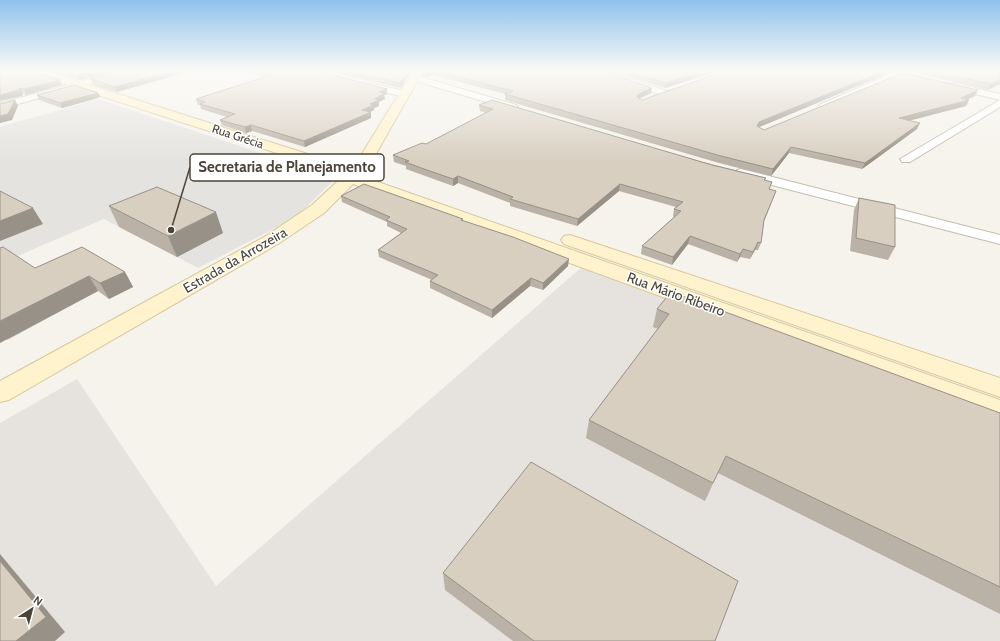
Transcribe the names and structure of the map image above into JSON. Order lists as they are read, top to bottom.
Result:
{
  "streets": {
    "main road": ["Rua Grécia", "Estrada da Arrozeira", "Rua Mário Ribeiro"]
  },
  "crossings": [
    ["Rua Grécia", "Estrada da Arrozeira"],
    ["Rua Grécia", "Rua Mário Ribeiro"],
    ["Estrada da Arrozeira", "Rua Mário Ribeiro"]
  ],
  "places": ["Secretaria de Planejamento"],
  "north": "top right"
}
